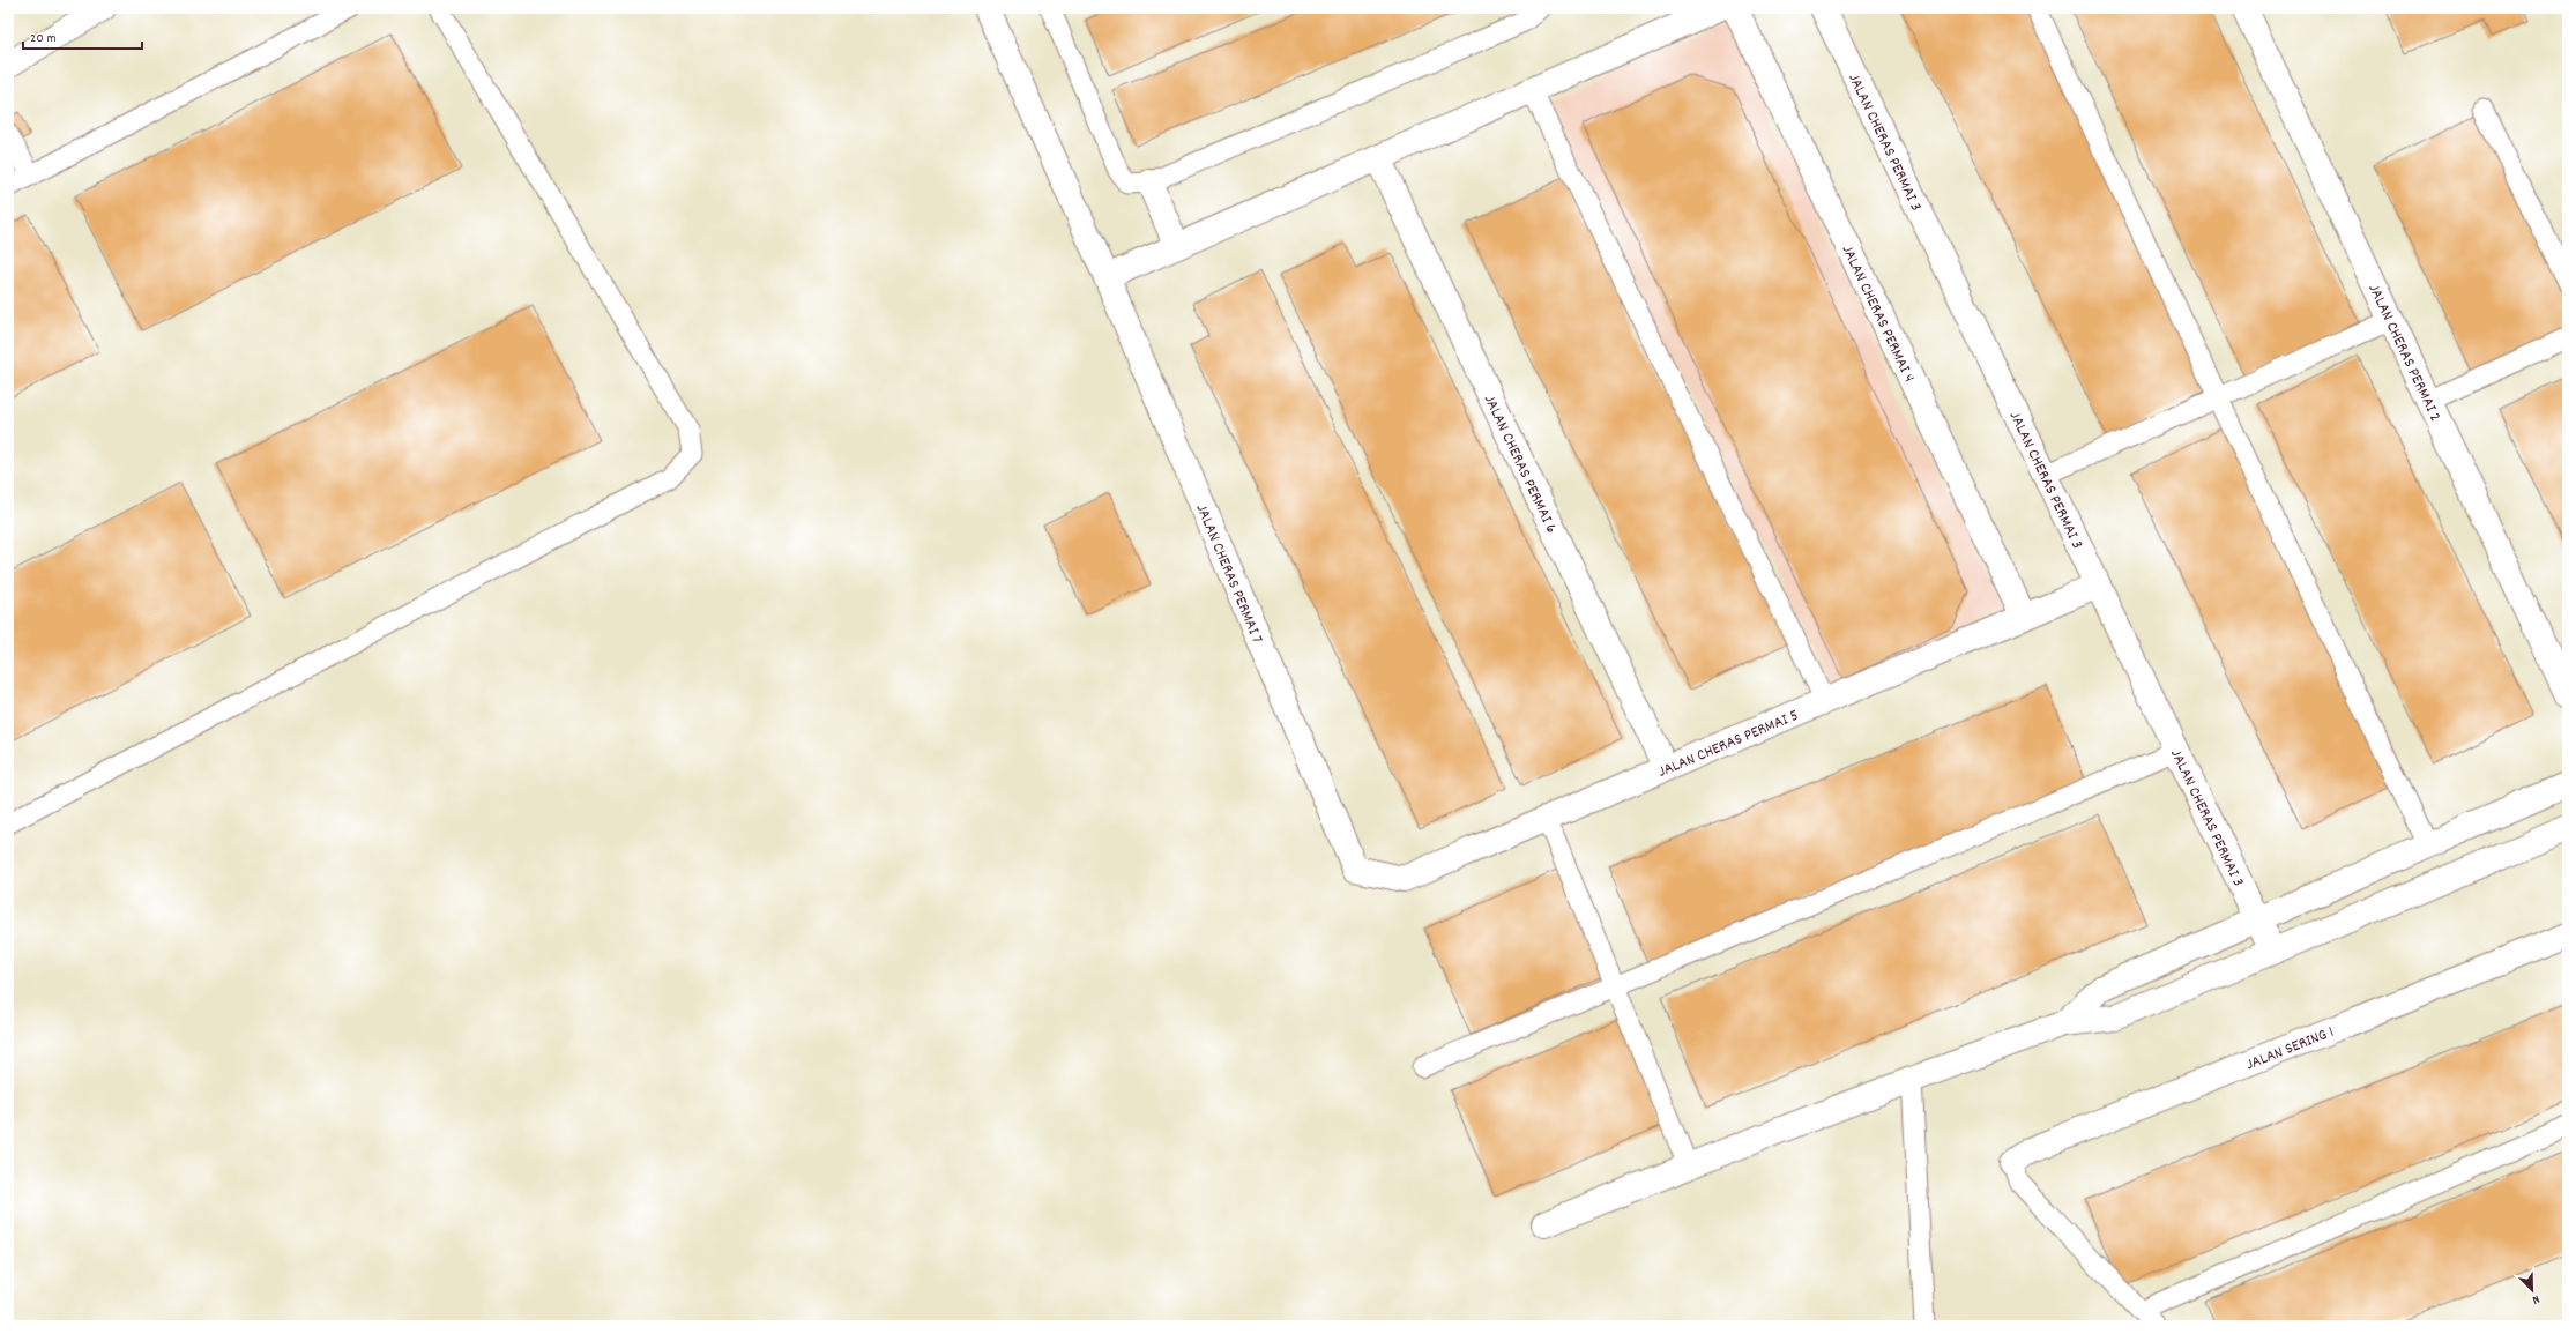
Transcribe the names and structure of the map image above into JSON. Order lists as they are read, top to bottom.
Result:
{
  "streets": {
    "street": [
      "JALAN CHERAS PERMAI 3",
      "JALAN CHERAS PERMAI 4",
      "JALAN CHERAS PERMAI 2",
      "JALAN CHERAS PERMAI 6",
      "JALAN CHERAS PERMAI 7",
      "JALAN CHERAS PERMAI 5",
      "JALAN SERING 1"
    ]
  },
  "crossings": [
    ["JALAN CHERAS PERMAI 3", "JALAN CHERAS PERMAI 5"],
    ["JALAN CHERAS PERMAI 4", "JALAN CHERAS PERMAI 5"],
    ["JALAN CHERAS PERMAI 6", "JALAN CHERAS PERMAI 5"],
    ["JALAN CHERAS PERMAI 7", "JALAN CHERAS PERMAI 5"]
  ],
  "scale_bar": "20 m",
  "north": "bottom right"
}
